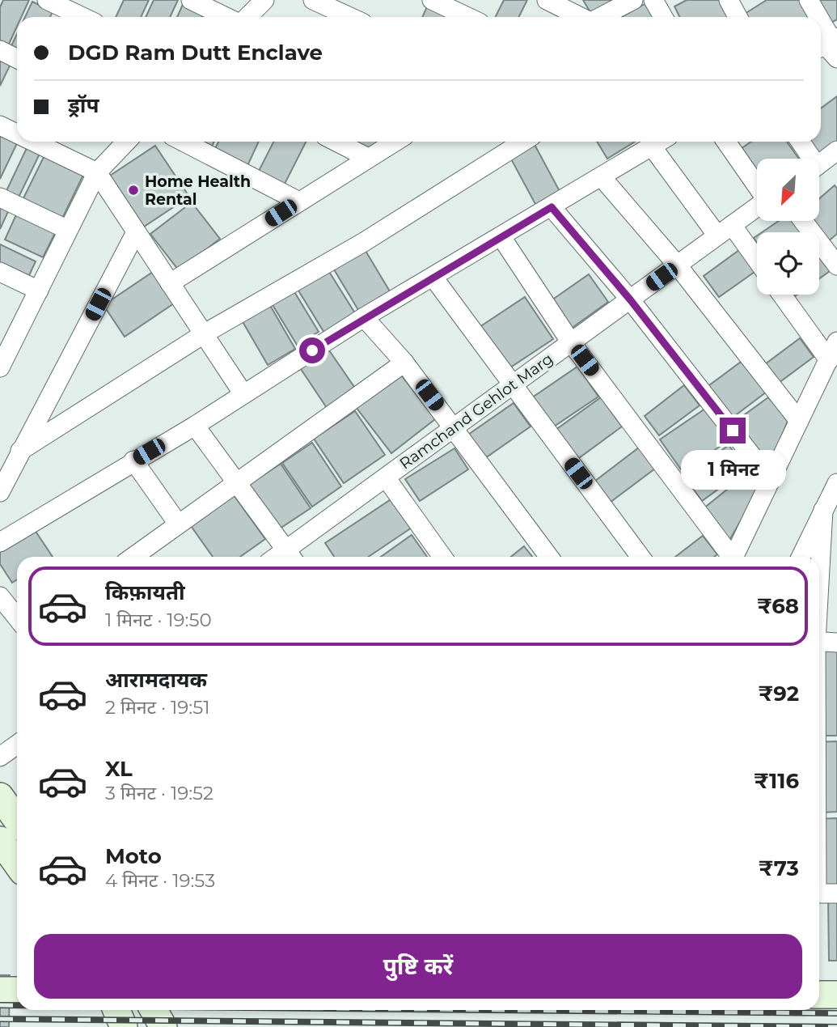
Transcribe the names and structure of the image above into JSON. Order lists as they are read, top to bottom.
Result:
{
  "streets": {
    "street": ["Ramchand Gehlot Marg"]
  },
  "places": ["Home Health Rental"],
  "north": "bottom left",
  "page": {
    "banner": ["DGD Ram Dutt Enclave", "ड्रॉप"],
    "bubble": "1 मिनट",
    "list": [
      {
        "name": "किफ़ायती",
        "note": "1 मिनट · 19:50",
        "value": "₹68"
      },
      {
        "name": "आरामदायक",
        "note": "2 मिनट · 19:51",
        "value": "₹92"
      },
      {
        "name": "XL",
        "note": "3 मिनट · 19:52",
        "value": "₹116"
      },
      {
        "name": "Moto",
        "note": "4 मिनट · 19:53",
        "value": "₹73"
      }
    ],
    "buttons": "पुष्टि करें"
  }
}
